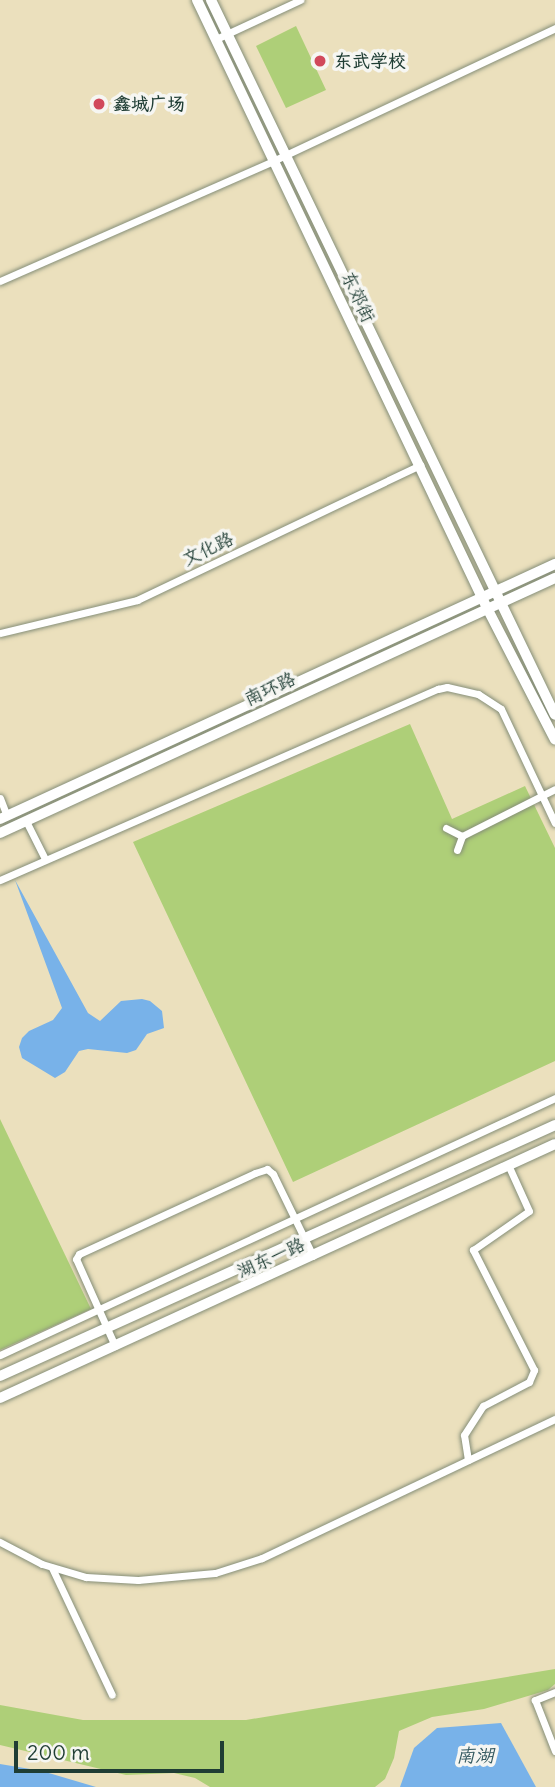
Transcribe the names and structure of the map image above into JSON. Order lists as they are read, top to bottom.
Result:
{
  "streets": {
    "highway": ["南环路"],
    "main road": ["东郊街", "湖东一路"],
    "street": ["文化路"]
  },
  "crossings": [
    ["东郊街", "文化路"],
    ["东郊街", "南环路"]
  ],
  "water": ["南湖"],
  "places": ["东武学校", "鑫城广场"],
  "scale_bar": "200 m"
}
